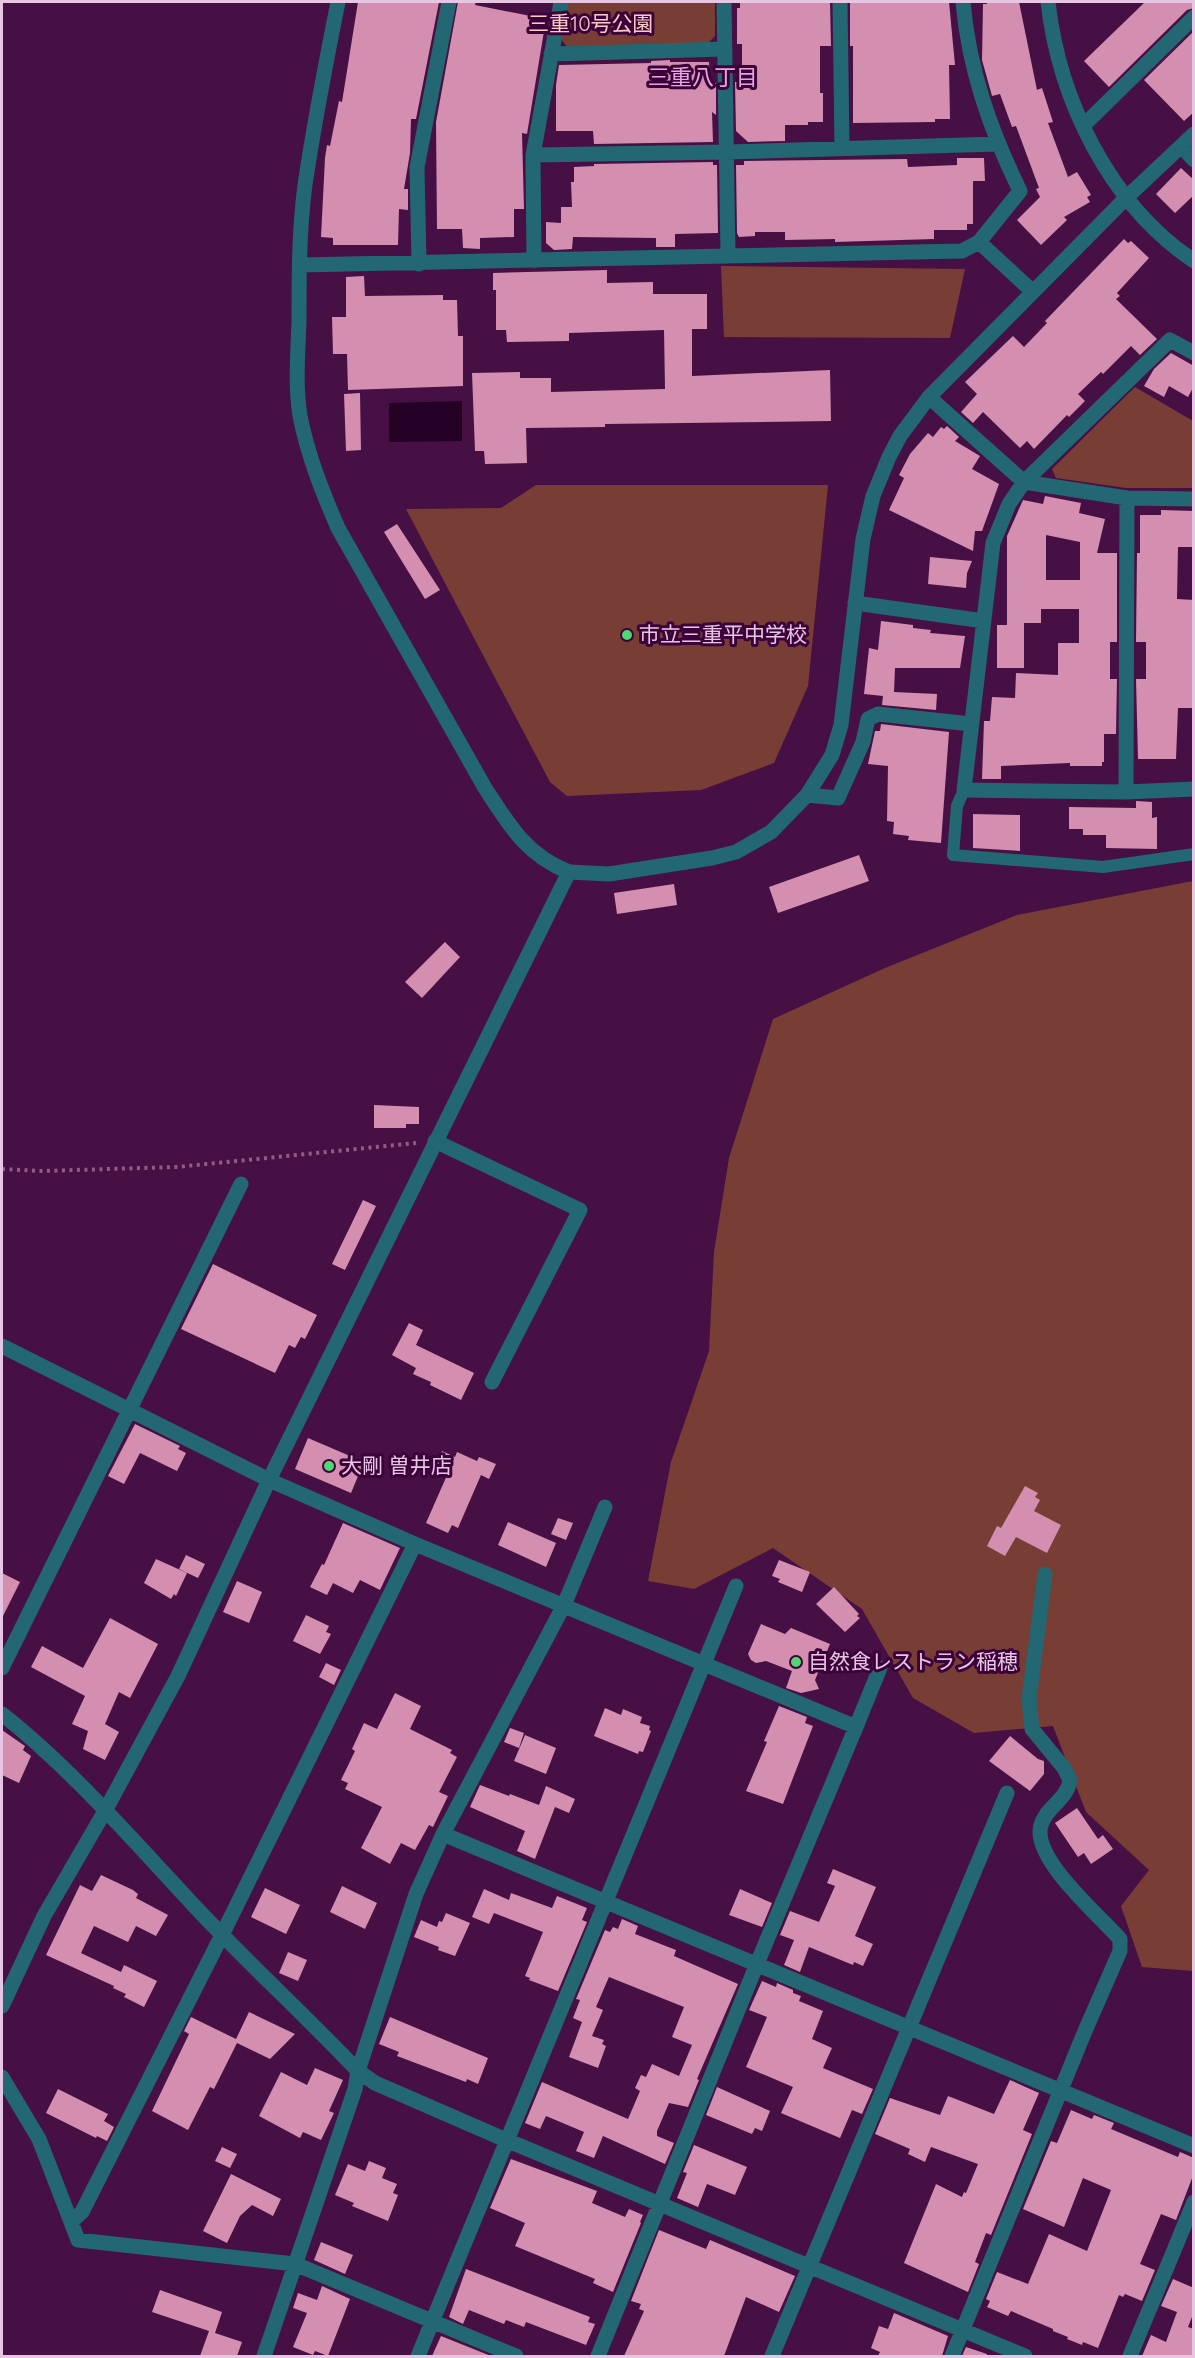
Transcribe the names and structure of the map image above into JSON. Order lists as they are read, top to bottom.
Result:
{
  "districts": ["三重八丁目"],
  "parks": ["三重10号公園"],
  "places": ["市立三重平中学校", "大剛 曽井店", "自然食レストラン稲穂"]
}
